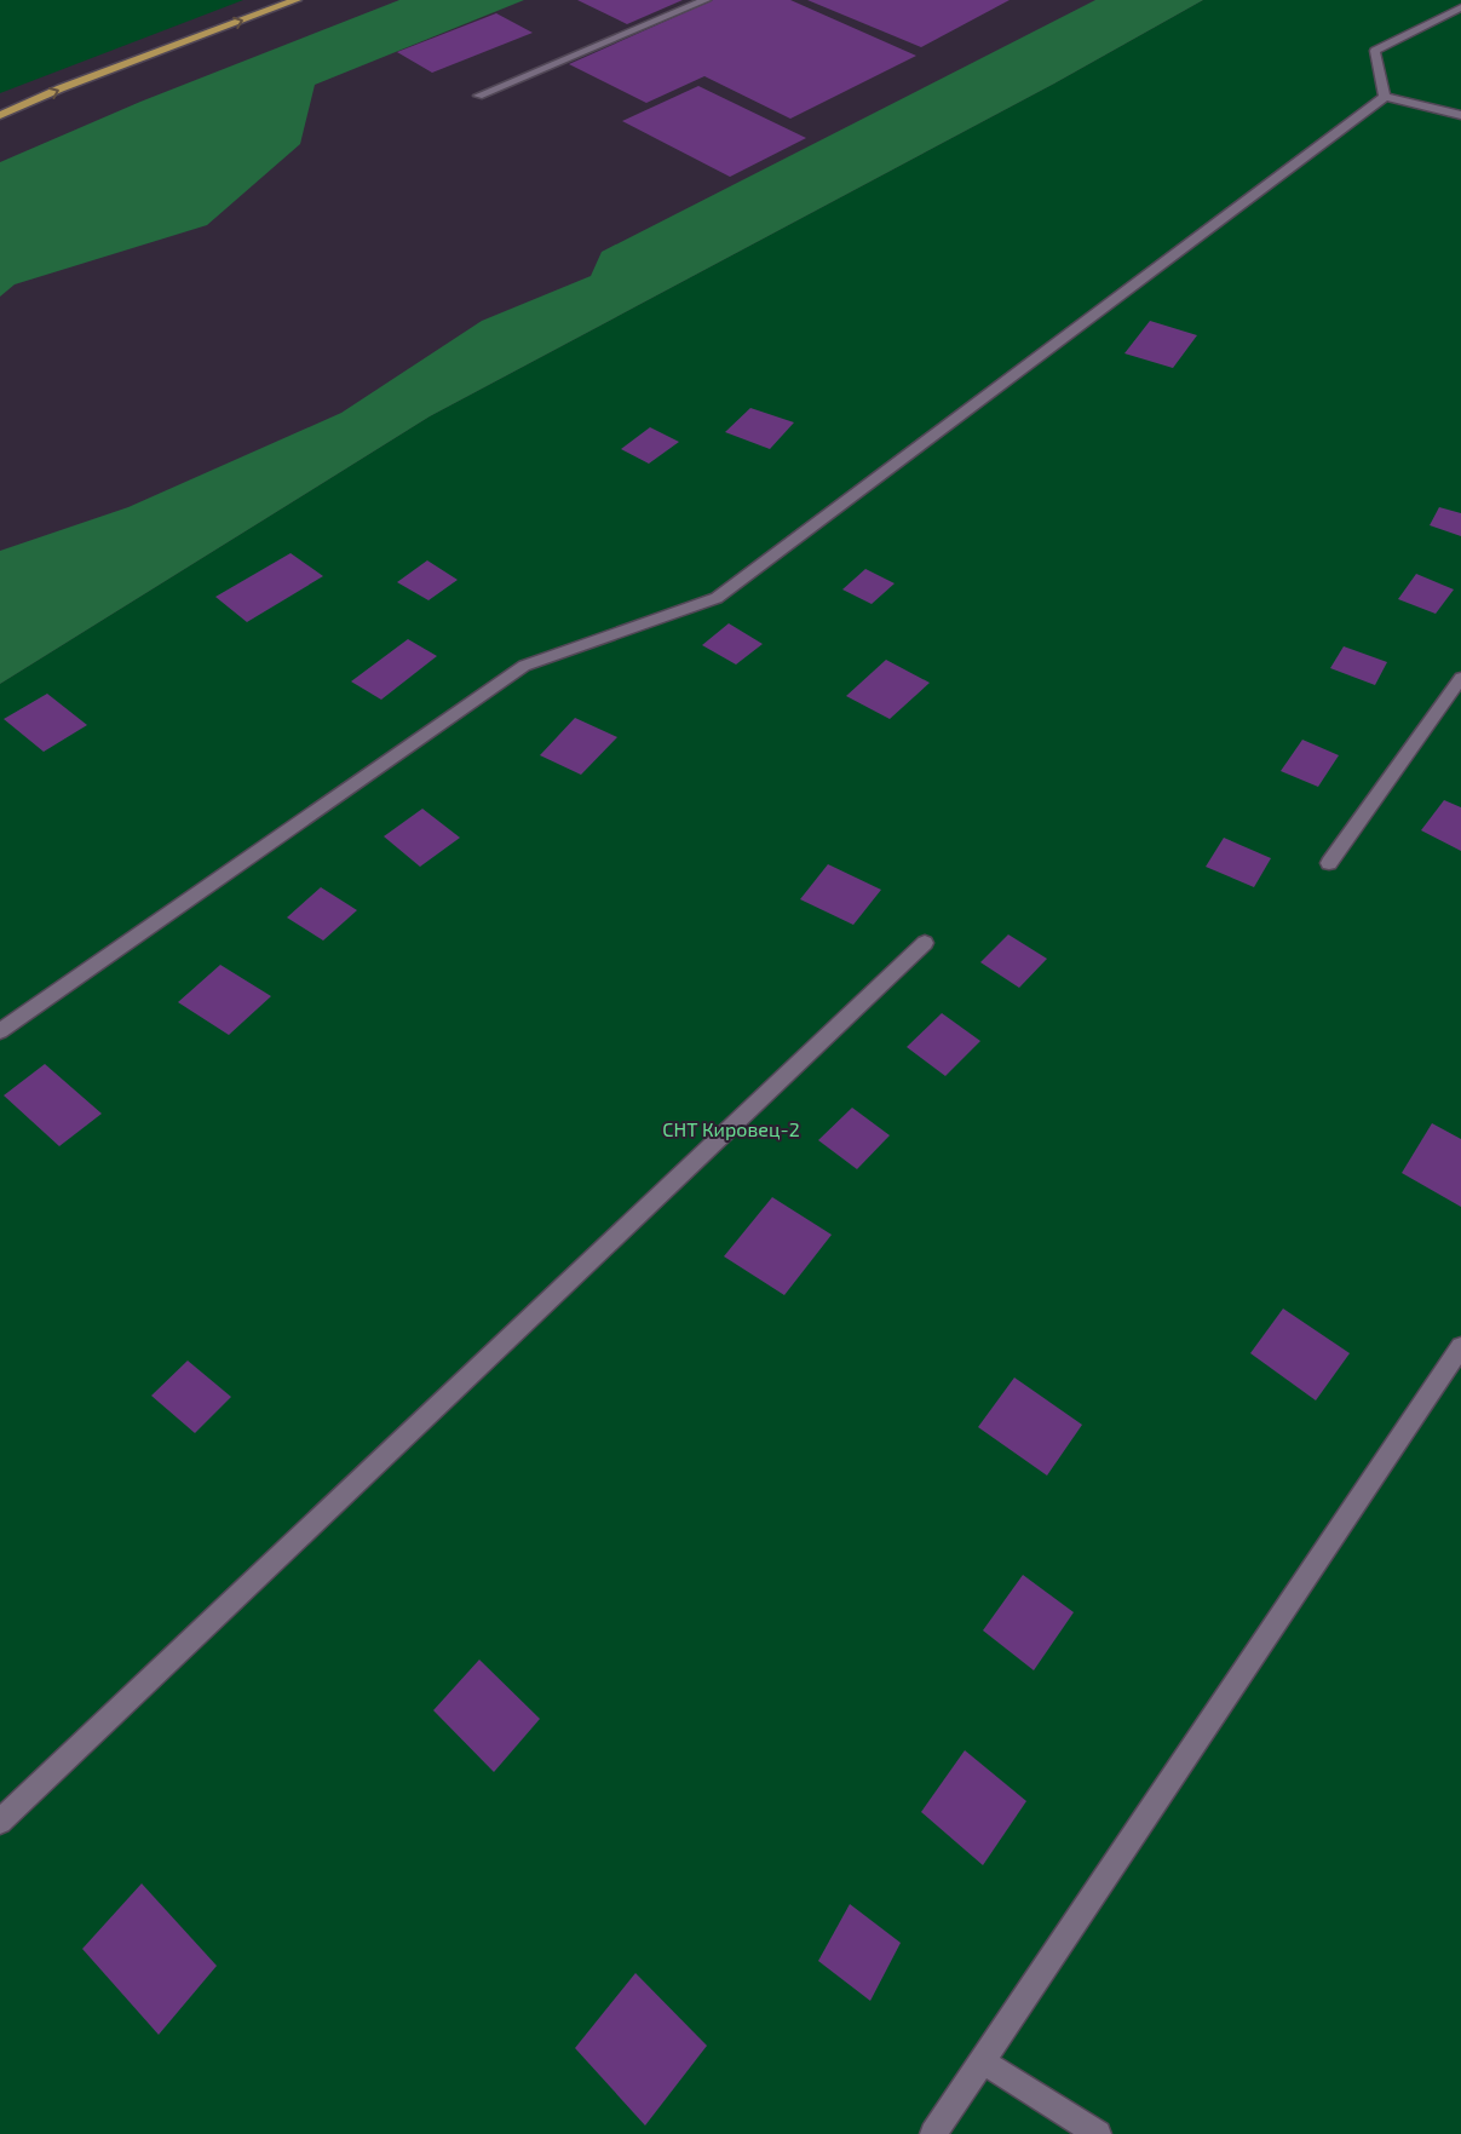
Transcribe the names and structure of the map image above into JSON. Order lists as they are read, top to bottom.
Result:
{
  "parks": ["СНТ Кировец-2"]
}
